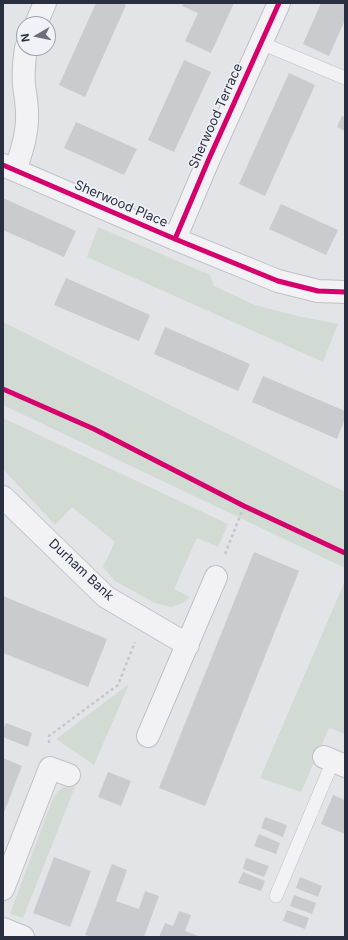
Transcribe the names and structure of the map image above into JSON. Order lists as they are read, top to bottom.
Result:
{
  "streets": {
    "street": ["Sherwood Terrace", "Sherwood Place", "Durham Bank"]
  },
  "crossings": [
    ["Sherwood Terrace", "Sherwood Place"]
  ],
  "north": "left"
}
